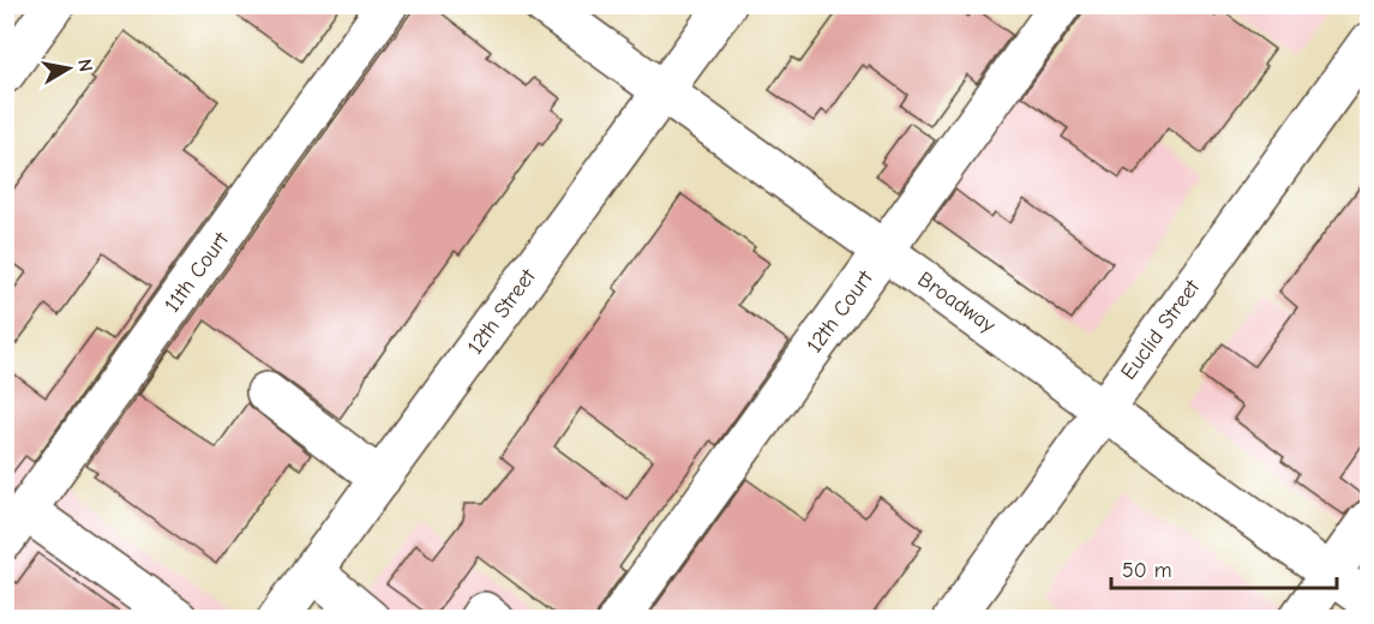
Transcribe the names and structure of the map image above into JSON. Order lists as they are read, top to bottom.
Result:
{
  "streets": {
    "street": [
      "11th Court",
      "Broadway",
      "12th Street",
      "12th Court",
      "Euclid Street"
    ]
  },
  "crossings": [
    ["Broadway", "12th Street"],
    ["Broadway", "12th Court"],
    ["Broadway", "Euclid Street"]
  ],
  "scale_bar": "50 m",
  "north": "right"
}
